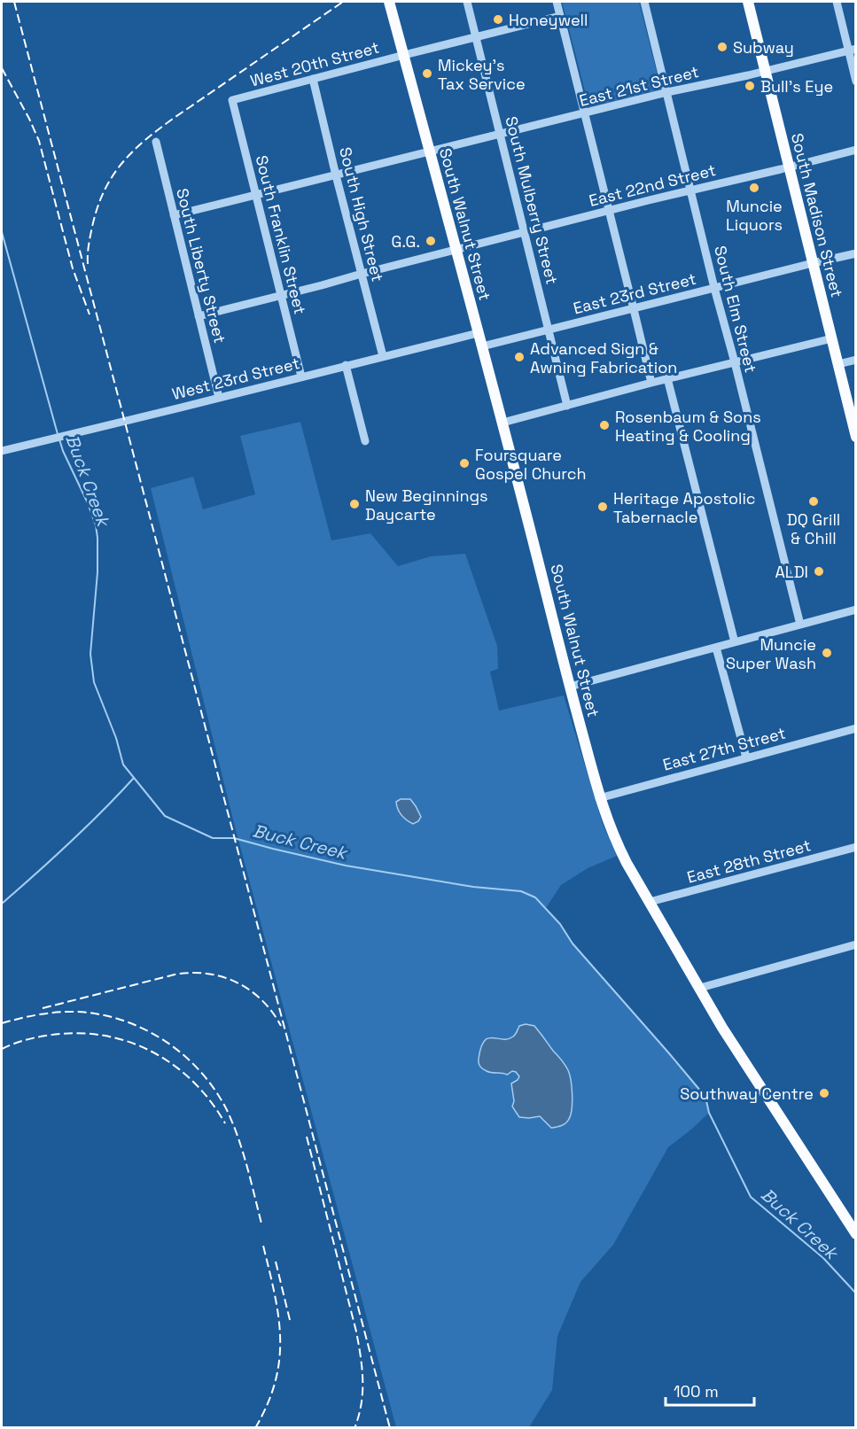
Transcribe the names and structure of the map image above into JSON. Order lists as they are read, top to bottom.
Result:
{
  "streets": {
    "main road": ["South Madison Street", "South Walnut Street"],
    "street": [
      "West 20th Street",
      "East 21st Street",
      "East 22nd Street",
      "South Mulberry Street",
      "South High Street",
      "South Franklin Street",
      "South Liberty Street",
      "East 23rd Street",
      "South Elm Street",
      "West 23rd Street",
      "East 27th Street",
      "East 28th Street"
    ]
  },
  "crossings": [
    ["West 20th Street", "South Mulberry Street"],
    ["West 20th Street", "South High Street"],
    ["West 20th Street", "South Walnut Street"],
    ["West 20th Street", "South Franklin Street"],
    ["East 21st Street", "South Mulberry Street"],
    ["East 21st Street", "South High Street"],
    ["East 21st Street", "South Madison Street"],
    ["East 21st Street", "South Walnut Street"],
    ["East 21st Street", "South Franklin Street"],
    ["East 21st Street", "South Liberty Street"],
    ["East 21st Street", "South Elm Street"],
    ["East 22nd Street", "South Mulberry Street"],
    ["East 22nd Street", "South High Street"],
    ["East 22nd Street", "South Madison Street"],
    ["East 22nd Street", "South Walnut Street"],
    ["East 22nd Street", "South Franklin Street"],
    ["East 22nd Street", "South Liberty Street"],
    ["East 22nd Street", "South Elm Street"],
    ["South Mulberry Street", "East 23rd Street"],
    ["South High Street", "West 23rd Street"],
    ["South Madison Street", "East 23rd Street"],
    ["South Walnut Street", "East 23rd Street"],
    ["South Walnut Street", "West 23rd Street"],
    ["South Walnut Street", "East 27th Street"],
    ["South Walnut Street", "East 28th Street"],
    ["South Franklin Street", "West 23rd Street"],
    ["South Liberty Street", "West 23rd Street"],
    ["East 23rd Street", "South Elm Street"]
  ],
  "water": ["Buck Creek"],
  "places": [
    "Honeywell",
    "Subway",
    "Mickey's Tax Service",
    "Bull's Eye",
    "Muncie Liquors",
    "G.G.",
    "Advanced Sign & Awning Fabrication",
    "Rosenbaum & Sons Heating & Cooling",
    "Foursquare Gospel Church",
    "DQ Grill & Chill",
    "New Beginnings Daycarte",
    "Heritage Apostolic Tabernacle",
    "ALDI",
    "Muncie Super Wash",
    "Southway Centre"
  ],
  "scale_bar": "100 m"
}
